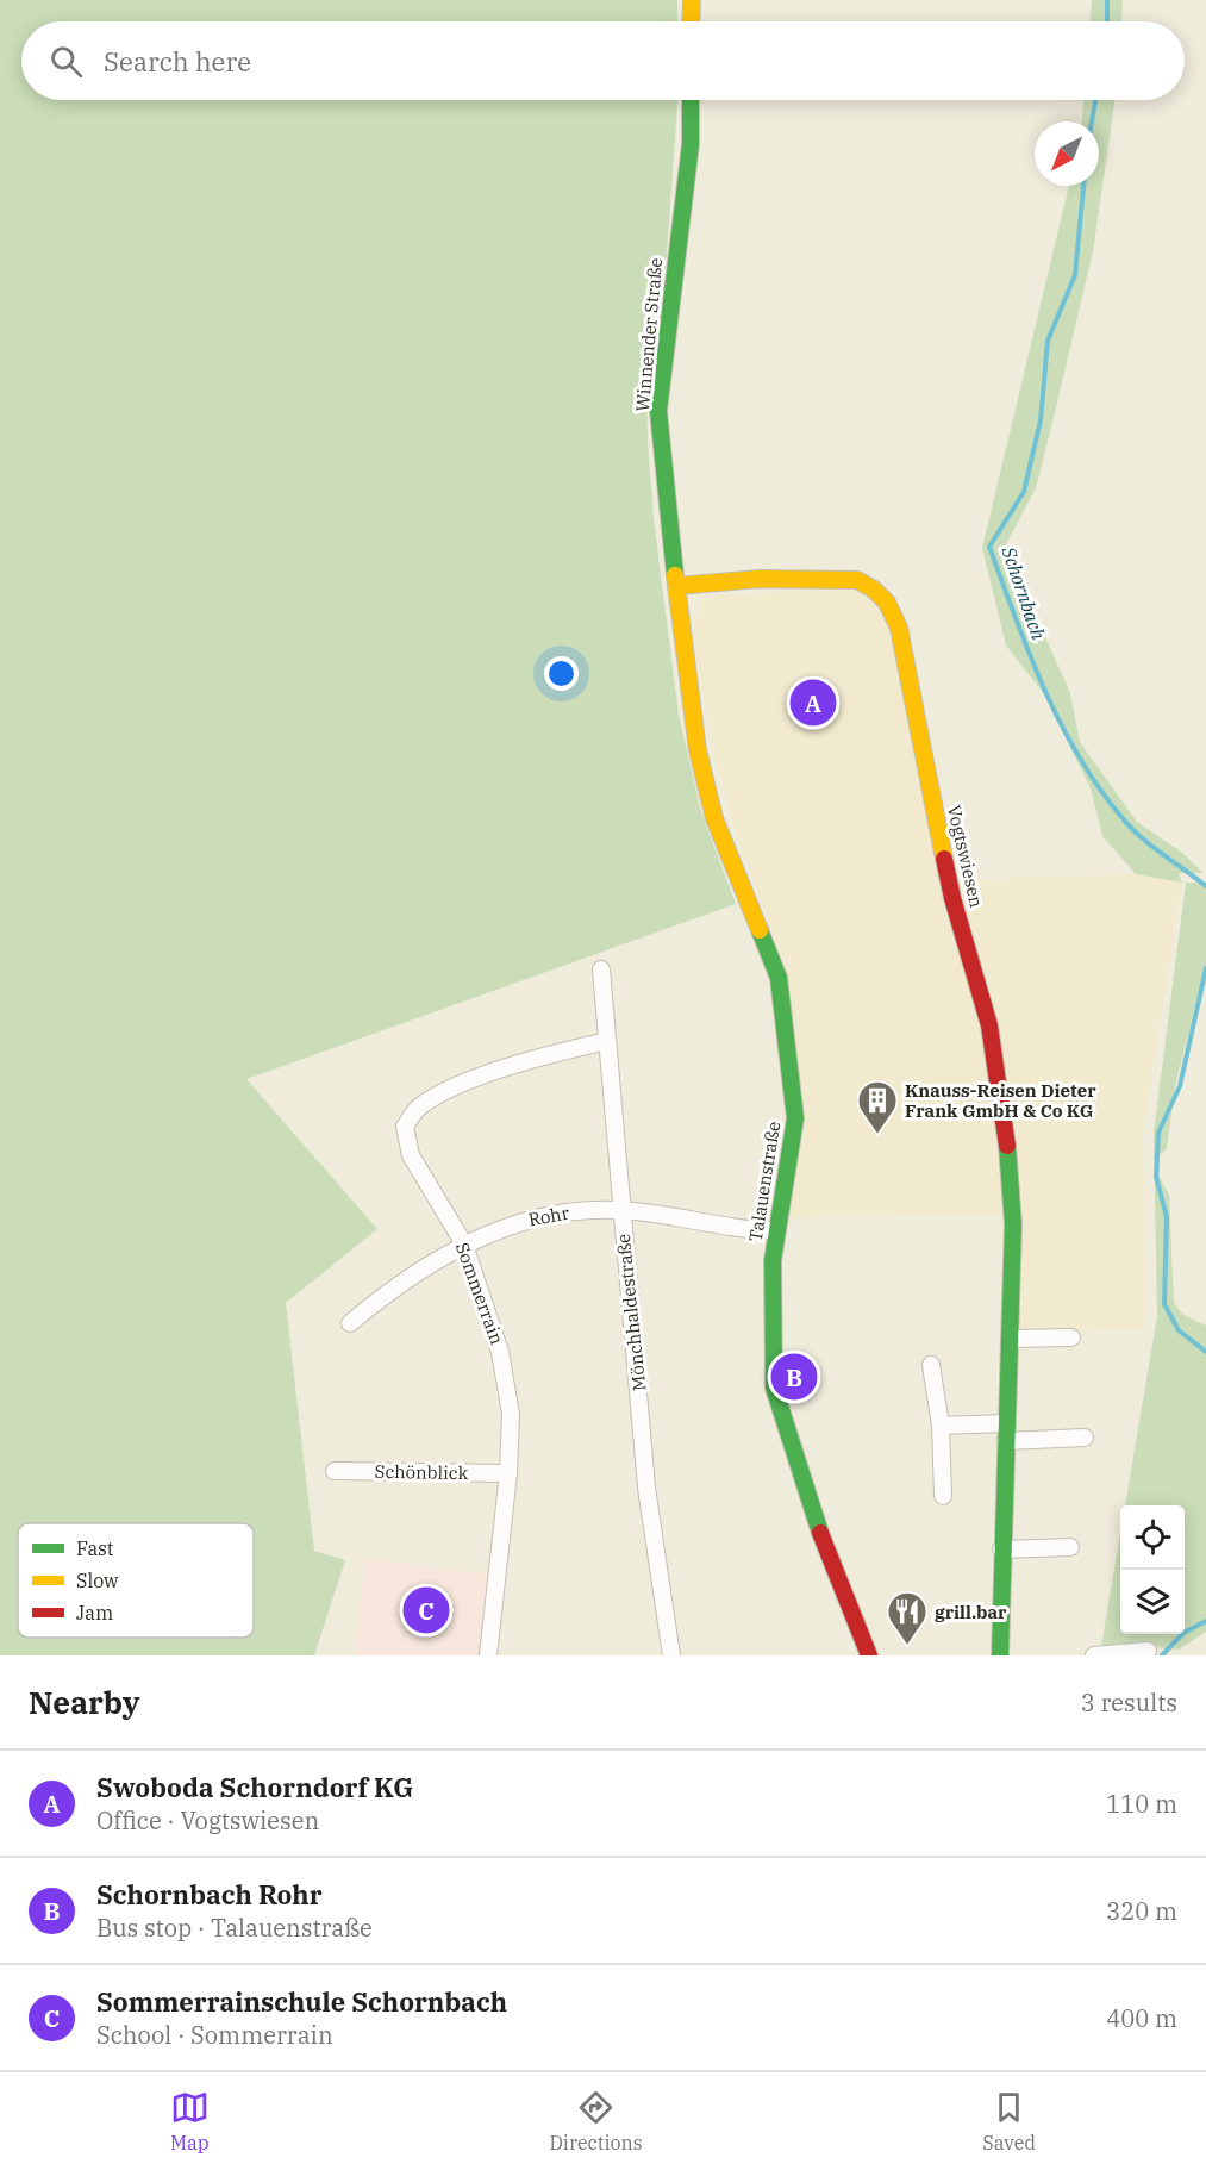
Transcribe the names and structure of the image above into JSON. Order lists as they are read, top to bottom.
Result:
{
  "streets": {
    "street": [
      "Winnender Straße",
      "Vogtswiesen",
      "Talauenstraße",
      "Rohr",
      "Sommerrain",
      "Mönchhaldestraße",
      "Schönblick"
    ]
  },
  "crossings": [
    ["Winnender Straße", "Vogtswiesen"],
    ["Winnender Straße", "Talauenstraße"],
    ["Vogtswiesen", "Talauenstraße"],
    ["Talauenstraße", "Rohr"],
    ["Rohr", "Sommerrain"],
    ["Rohr", "Mönchhaldestraße"],
    ["Sommerrain", "Mönchhaldestraße"],
    ["Sommerrain", "Schönblick"]
  ],
  "water": ["Schornbach"],
  "places": {
    "building": ["Knauss-Reisen Dieter Frank GmbH & Co KG"],
    "restaurant": ["grill.bar"]
  },
  "legend": ["Fast", "Slow", "Jam"],
  "north": "bottom left",
  "page": {
    "search": "Search here",
    "pins": ["A", "B", "C"],
    "heading": ["Nearby", "3 results"],
    "list": [
      {
        "mark": "A",
        "name": "Swoboda Schorndorf KG",
        "note": "Office · Vogtswiesen",
        "value": "110 m"
      },
      {
        "mark": "B",
        "name": "Schornbach Rohr",
        "note": "Bus stop · Talauenstraße",
        "value": "320 m"
      },
      {
        "mark": "C",
        "name": "Sommerrainschule Schornbach",
        "note": "School · Sommerrain",
        "value": "400 m"
      }
    ],
    "nav": ["Map", "Directions", "Saved"]
  }
}
